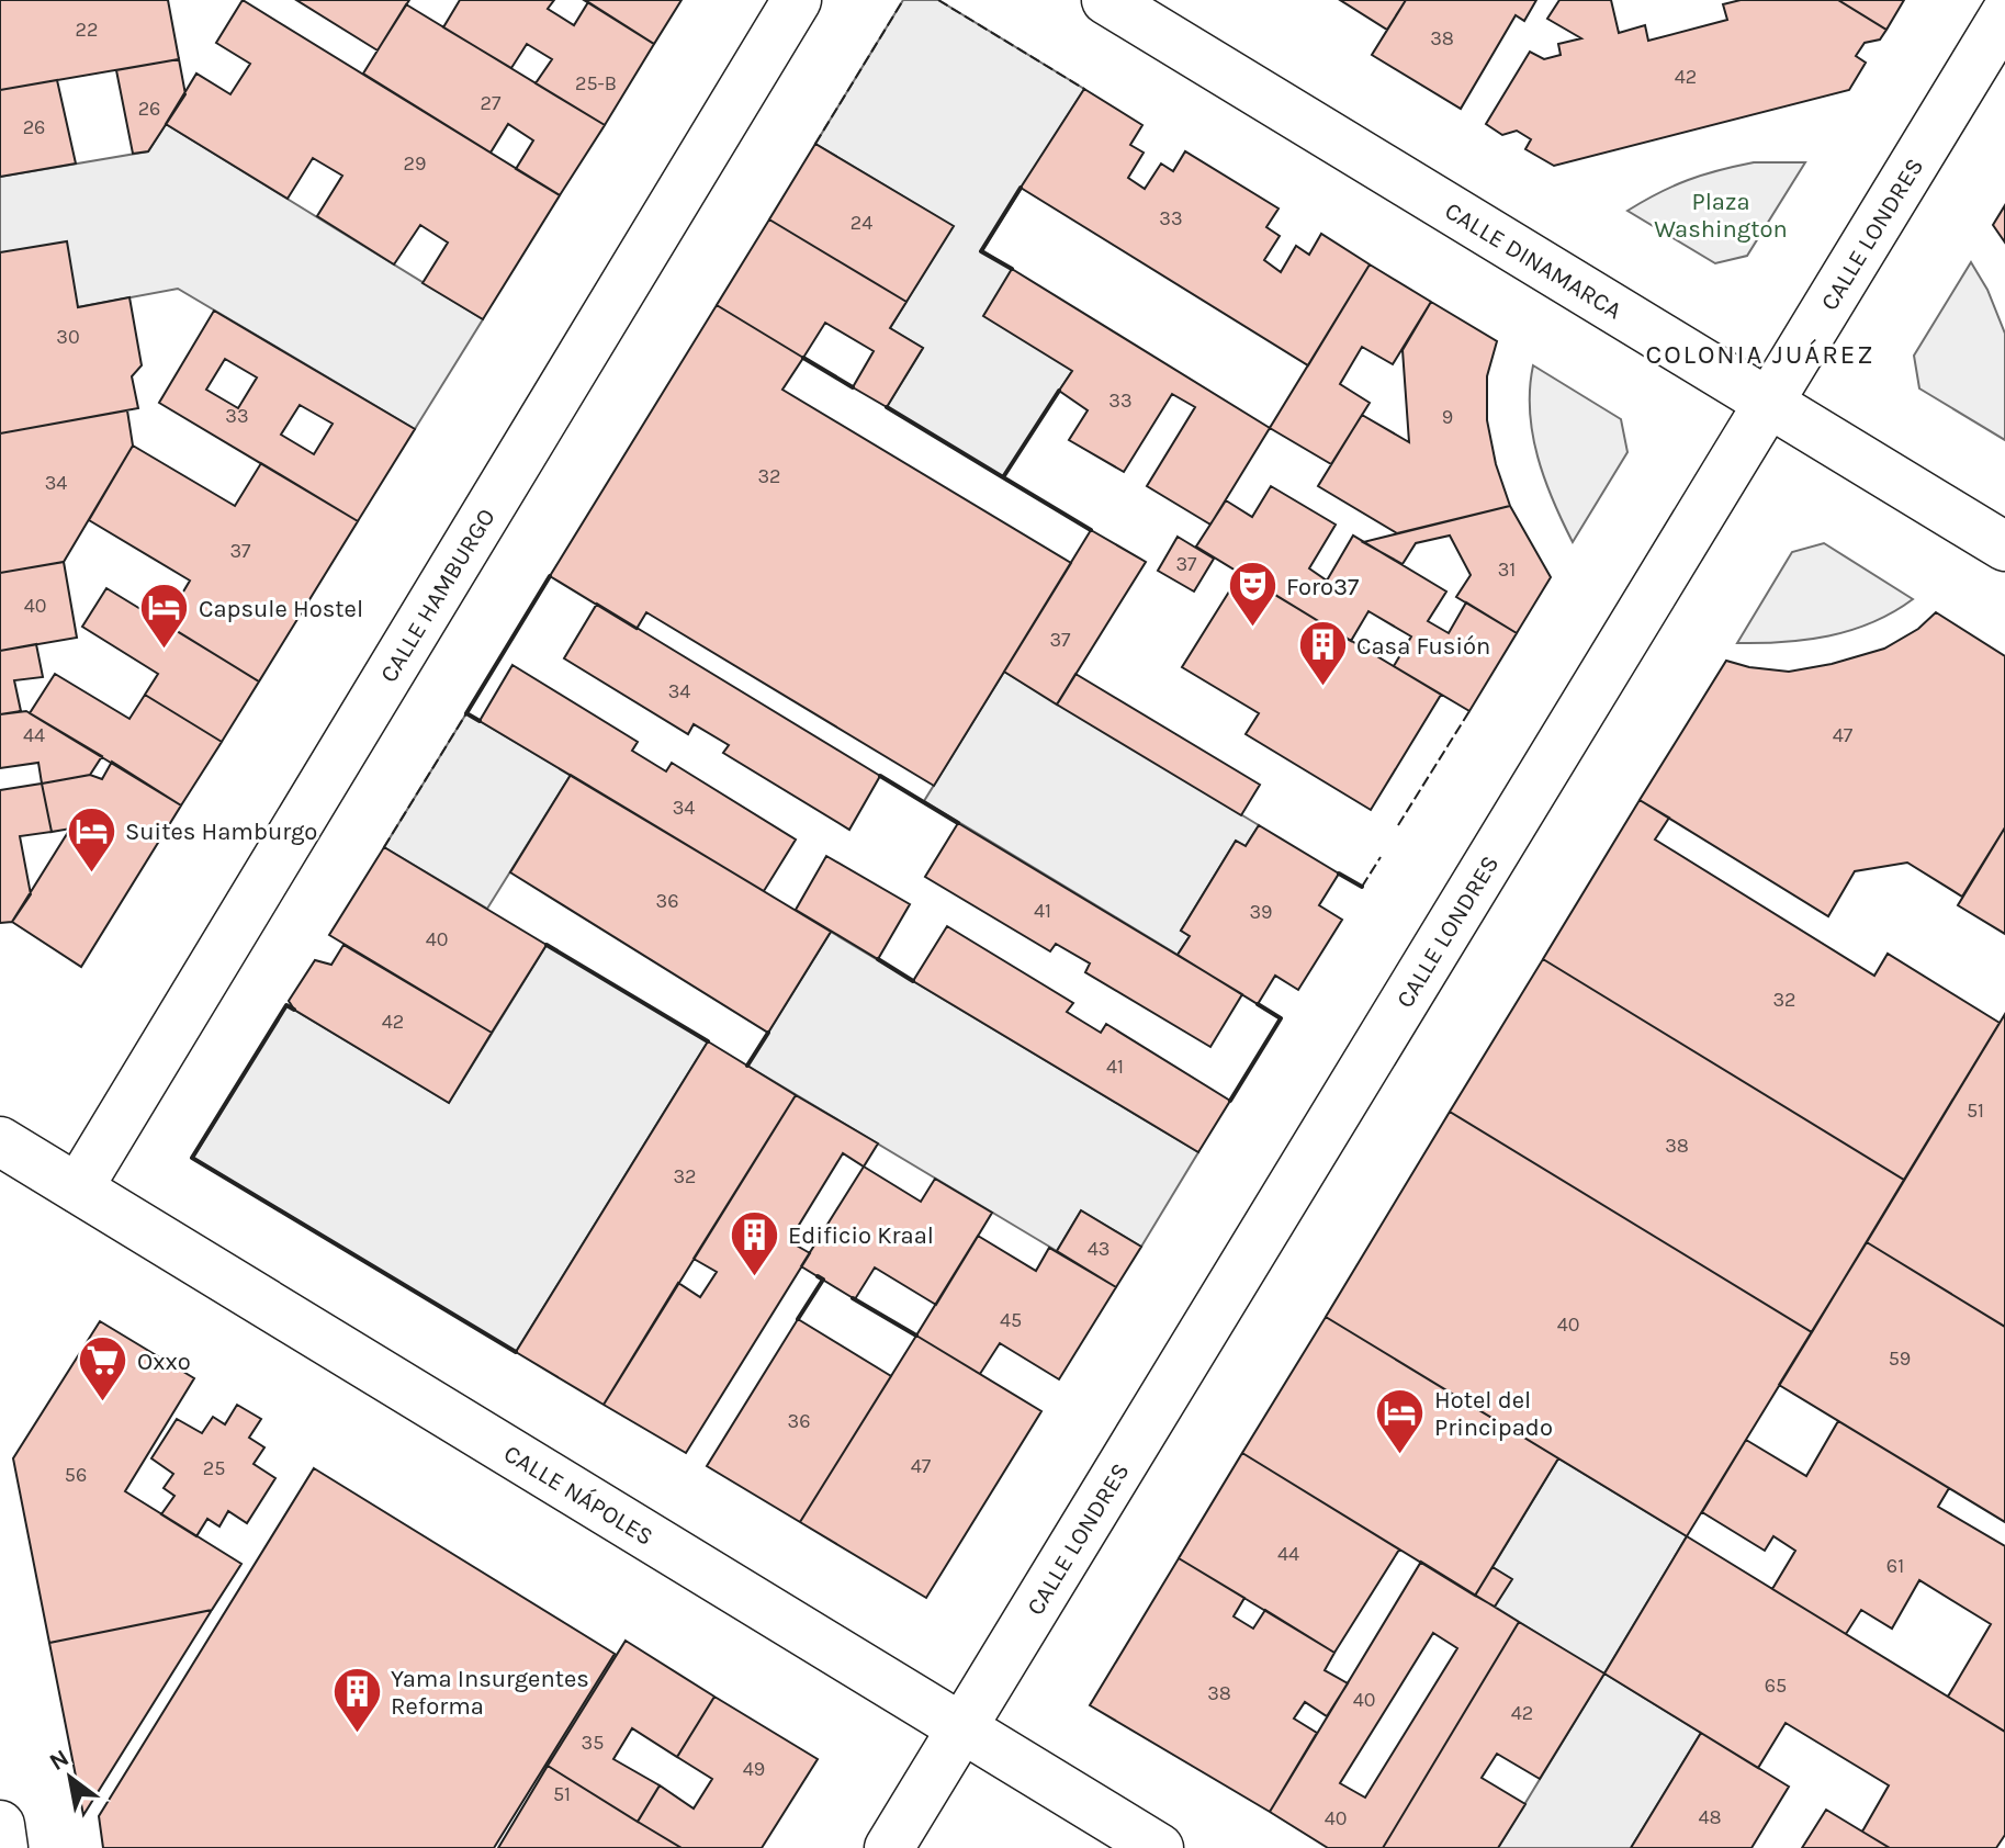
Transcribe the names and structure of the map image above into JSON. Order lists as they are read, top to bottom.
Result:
{
  "streets": {
    "street": [
      "CALLE LONDRES",
      "CALLE DINAMARCA",
      "CALLE HAMBURGO",
      "CALLE NÁPOLES"
    ]
  },
  "crossings": [
    ["CALLE LONDRES", "CALLE DINAMARCA"],
    ["CALLE LONDRES", "CALLE NÁPOLES"],
    ["CALLE HAMBURGO", "CALLE NÁPOLES"]
  ],
  "districts": ["COLONIA JUÁREZ"],
  "parks": ["Plaza Washington"],
  "places": {
    "theatre": ["Foro37"],
    "hotel": ["Capsule Hostel", "Suites Hamburgo", "Hotel del Principado"],
    "building": ["Casa Fusión", "Edificio Kraal", "Yama Insurgentes Reforma"],
    "supermarket": ["Oxxo"]
  },
  "house_numbers": [
    "22",
    "38",
    "42",
    "25-B",
    "27",
    "26",
    "26",
    "29",
    "33",
    "24",
    "30",
    "33",
    "33",
    "9",
    "32",
    "34",
    "37",
    "37",
    "31",
    "40",
    "37",
    "34",
    "44",
    "47",
    "34",
    "36",
    "41",
    "39",
    "40",
    "32",
    "42",
    "41",
    "51",
    "38",
    "32",
    "43",
    "45",
    "40",
    "59",
    "36",
    "47",
    "25",
    "56",
    "44",
    "61",
    "65",
    "38",
    "40",
    "42",
    "35",
    "49",
    "51",
    "48",
    "40"
  ],
  "north": "top left"
}
